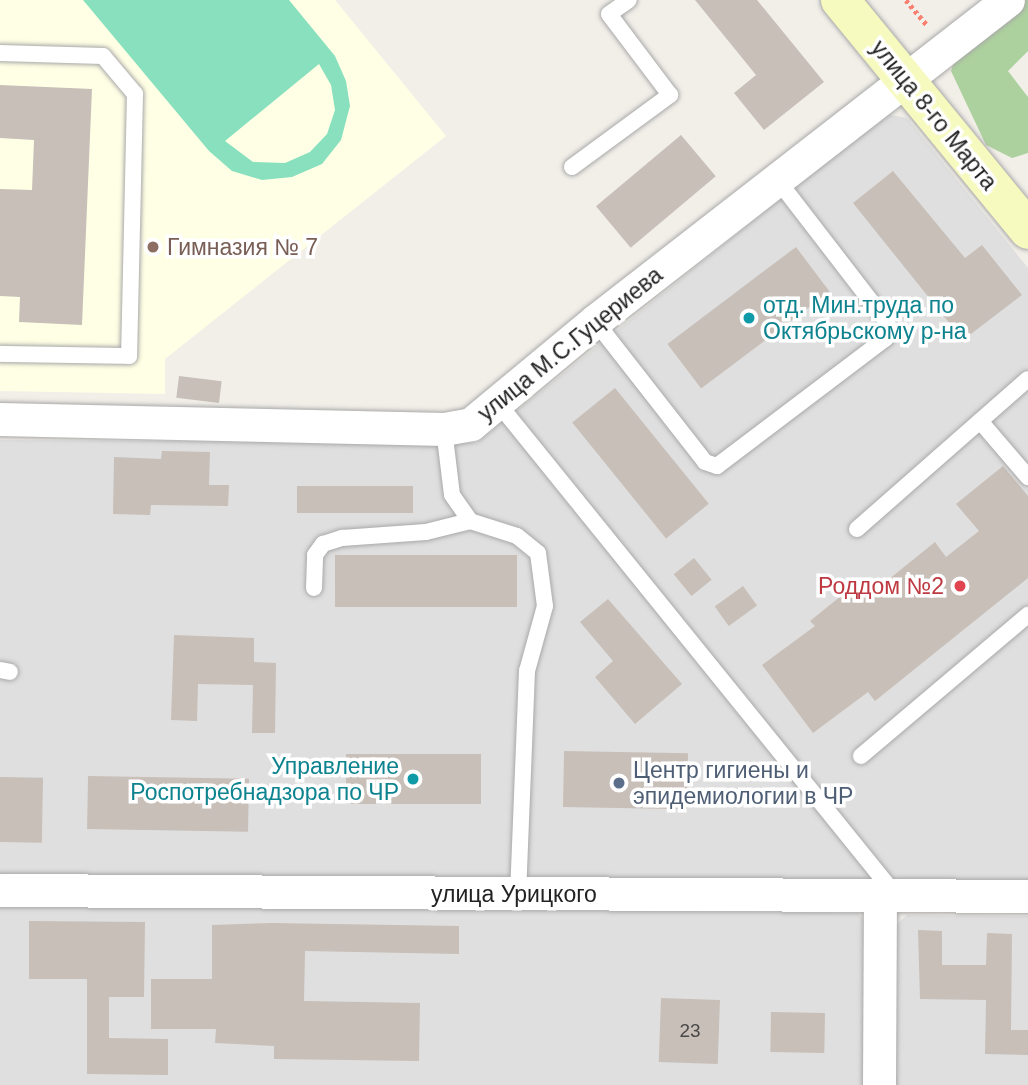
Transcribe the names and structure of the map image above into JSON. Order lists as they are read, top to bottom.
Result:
{
  "streets": {
    "street": ["улица 8-го Марта", "улица М.С.Гуцериева", "улица Урицкого"]
  },
  "crossings": [
    ["улица 8-го Марта", "улица М.С.Гуцериева"]
  ],
  "places": [
    "Гимназия № 7",
    "отд. Мин.труда по Октябрьскому р-на",
    "Роддом №2",
    "Управление Роспотребнадзора по ЧР",
    "Центр гигиены и эпидемиологии в ЧР"
  ],
  "house_numbers": ["23"]
}
